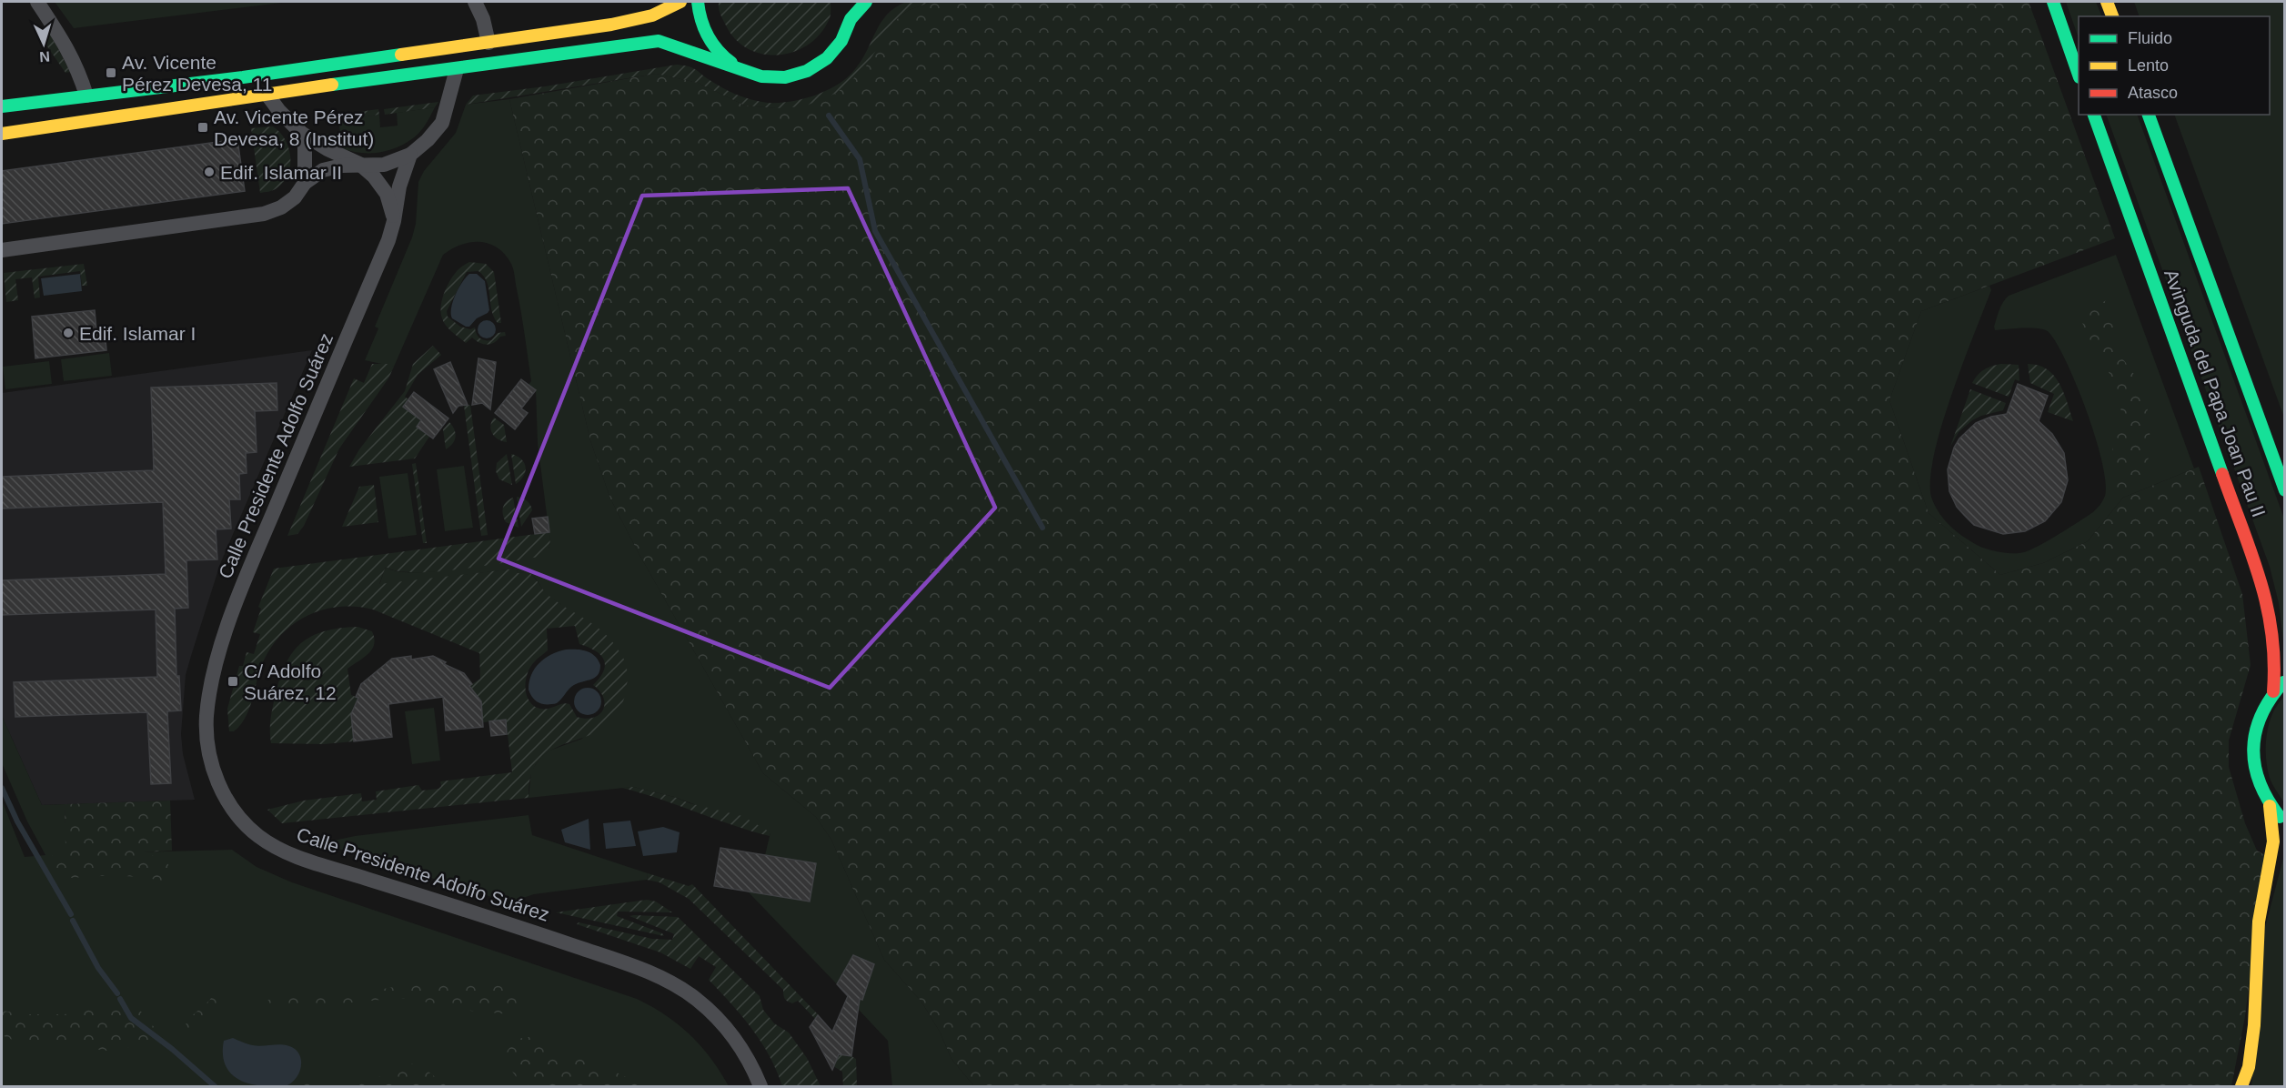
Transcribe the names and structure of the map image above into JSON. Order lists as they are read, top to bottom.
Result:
{
  "streets": {
    "main road": ["Avinguda del Papa Joan Pau II"],
    "street": ["Calle Presidente Adolfo Suárez"]
  },
  "places": {
    "transit": ["Av. Vicente Pérez Devesa, 11", "Av. Vicente Pérez Devesa, 8 (Institut)", "C/ Adolfo Suárez, 12"],
    "other": ["Edif. Islamar II", "Edif. Islamar I"]
  },
  "legend": ["Fluido", "Lento", "Atasco"],
  "north": "bottom"
}
